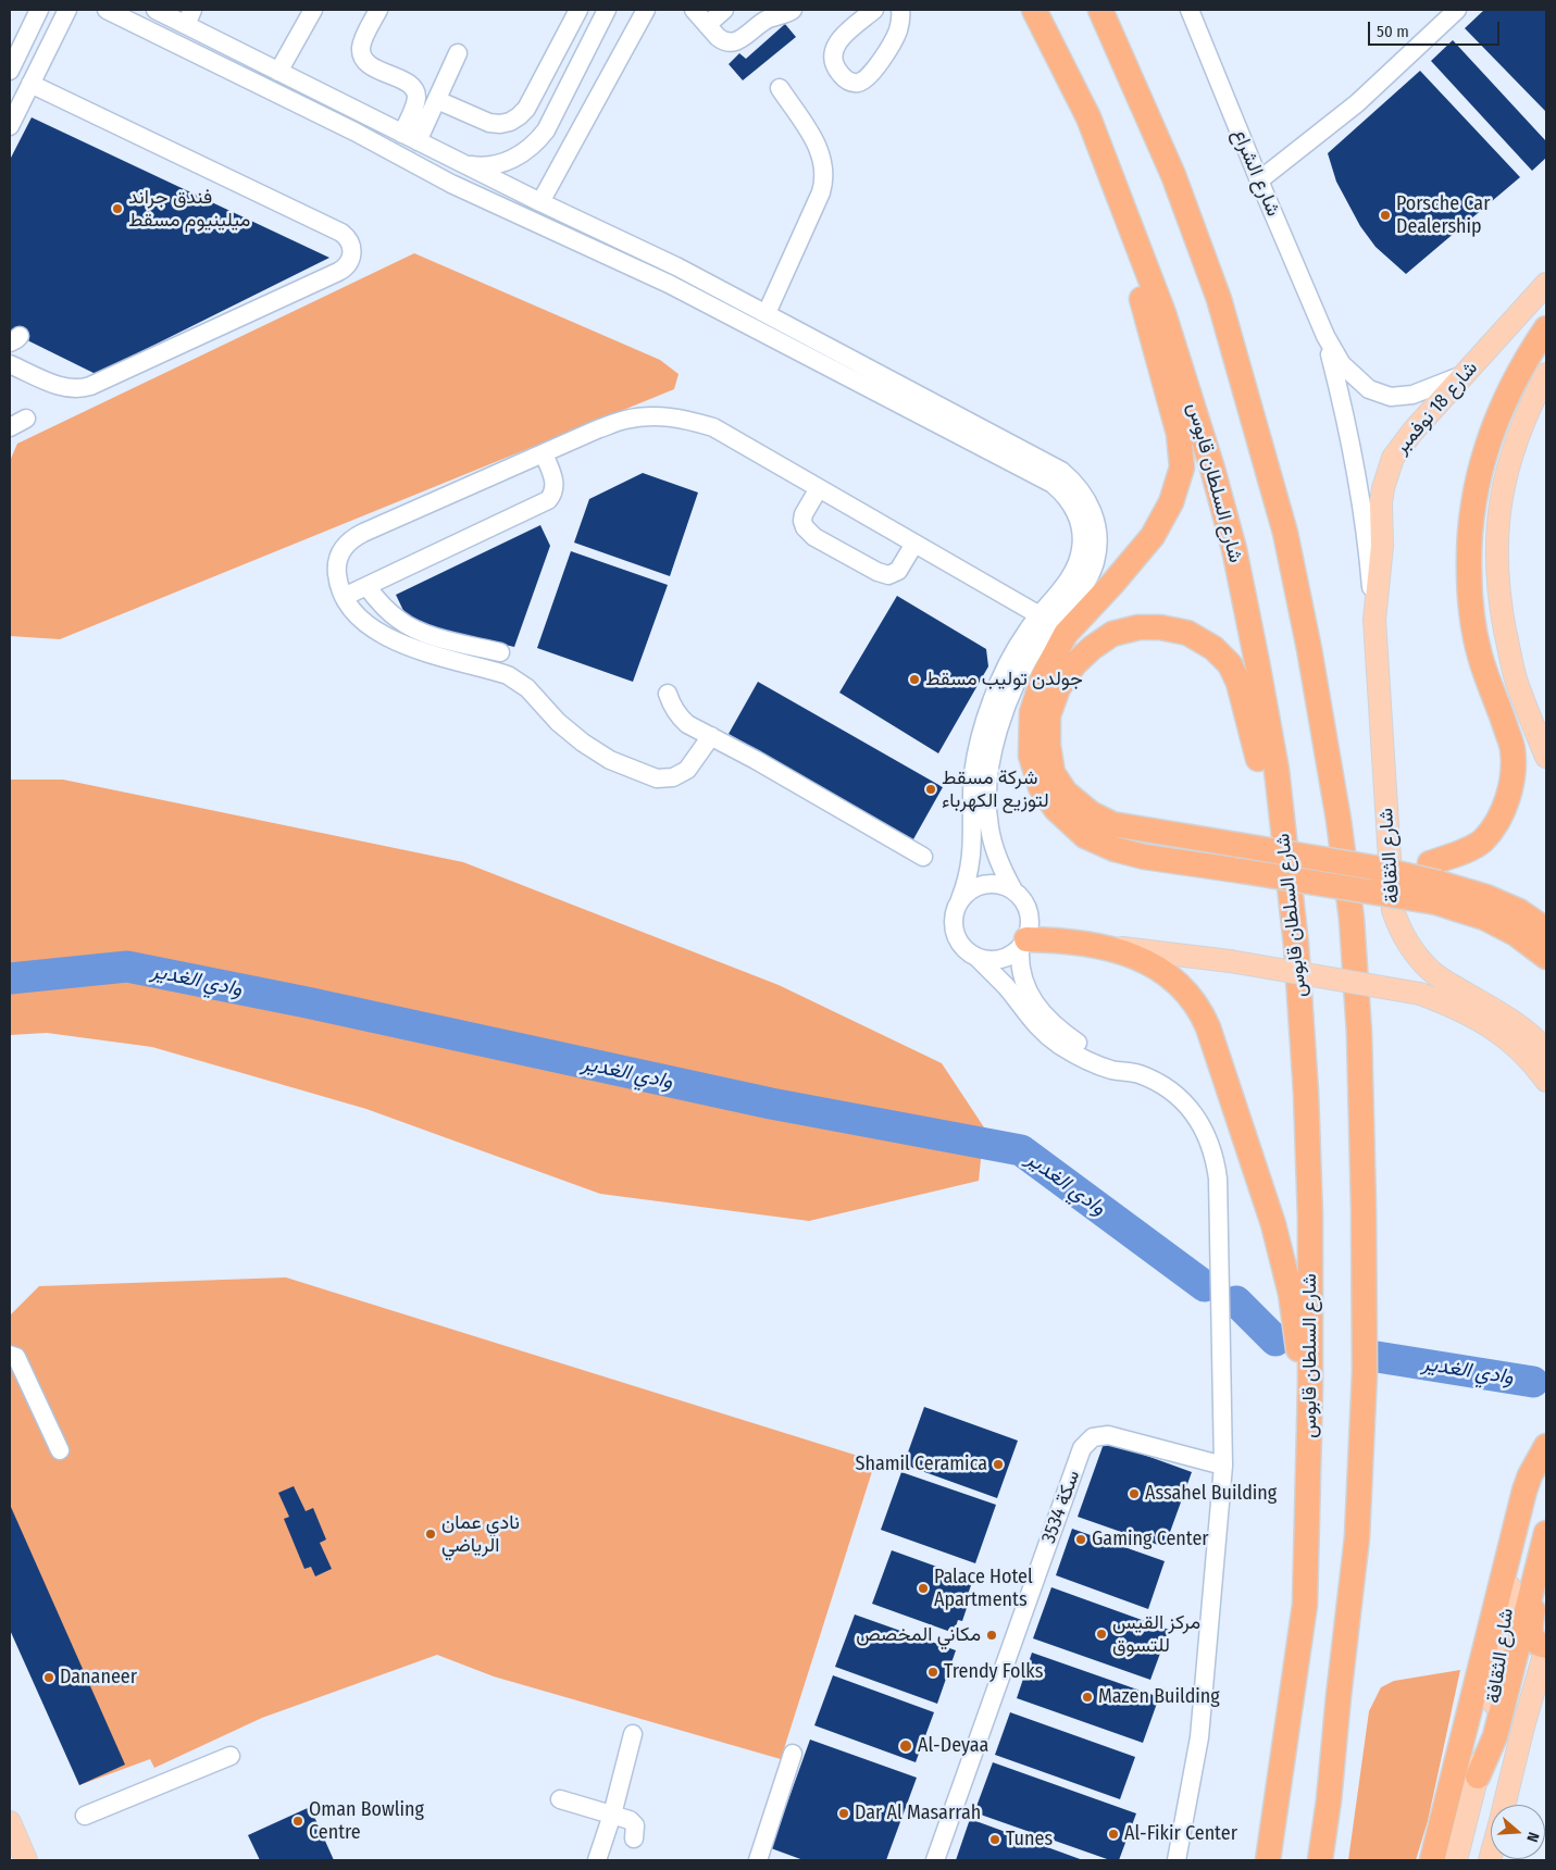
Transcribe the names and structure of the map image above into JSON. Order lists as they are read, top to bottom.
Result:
{
  "streets": {
    "highway": ["شارع السلطان قابوس"],
    "main road": ["شارع 18 نوفمبر", "شارع الثقافة"],
    "street": ["شارع الشراع", "سكة 3534"]
  },
  "crossings": [
    ["شارع الشراع", "شارع 18 نوفمبر"],
    ["شارع الشراع", "شارع الثقافة"],
    ["شارع 18 نوفمبر", "شارع الثقافة"]
  ],
  "water": ["وادي الغدير"],
  "places": [
    "فندق جراند ميلينيوم مسقط",
    "Porsche Car Dealership",
    "جولدن توليب مسقط",
    "شركة مسقط لتوزيع الكهرباء",
    "Shamil Ceramica",
    "Assahel Building",
    "نادي عمان الرياضي",
    "Gaming Center",
    "Palace Hotel Apartments",
    "مركز القيس للتسوق",
    "مكاني المخصص",
    "Trendy Folks",
    "Dananeer",
    "Mazen Building",
    "Al-Deyaa",
    "Dar Al Masarrah",
    "Oman Bowling Centre",
    "Al-Fikir Center",
    "Tunes"
  ],
  "scale_bar": "50 m",
  "north": "right"
}
